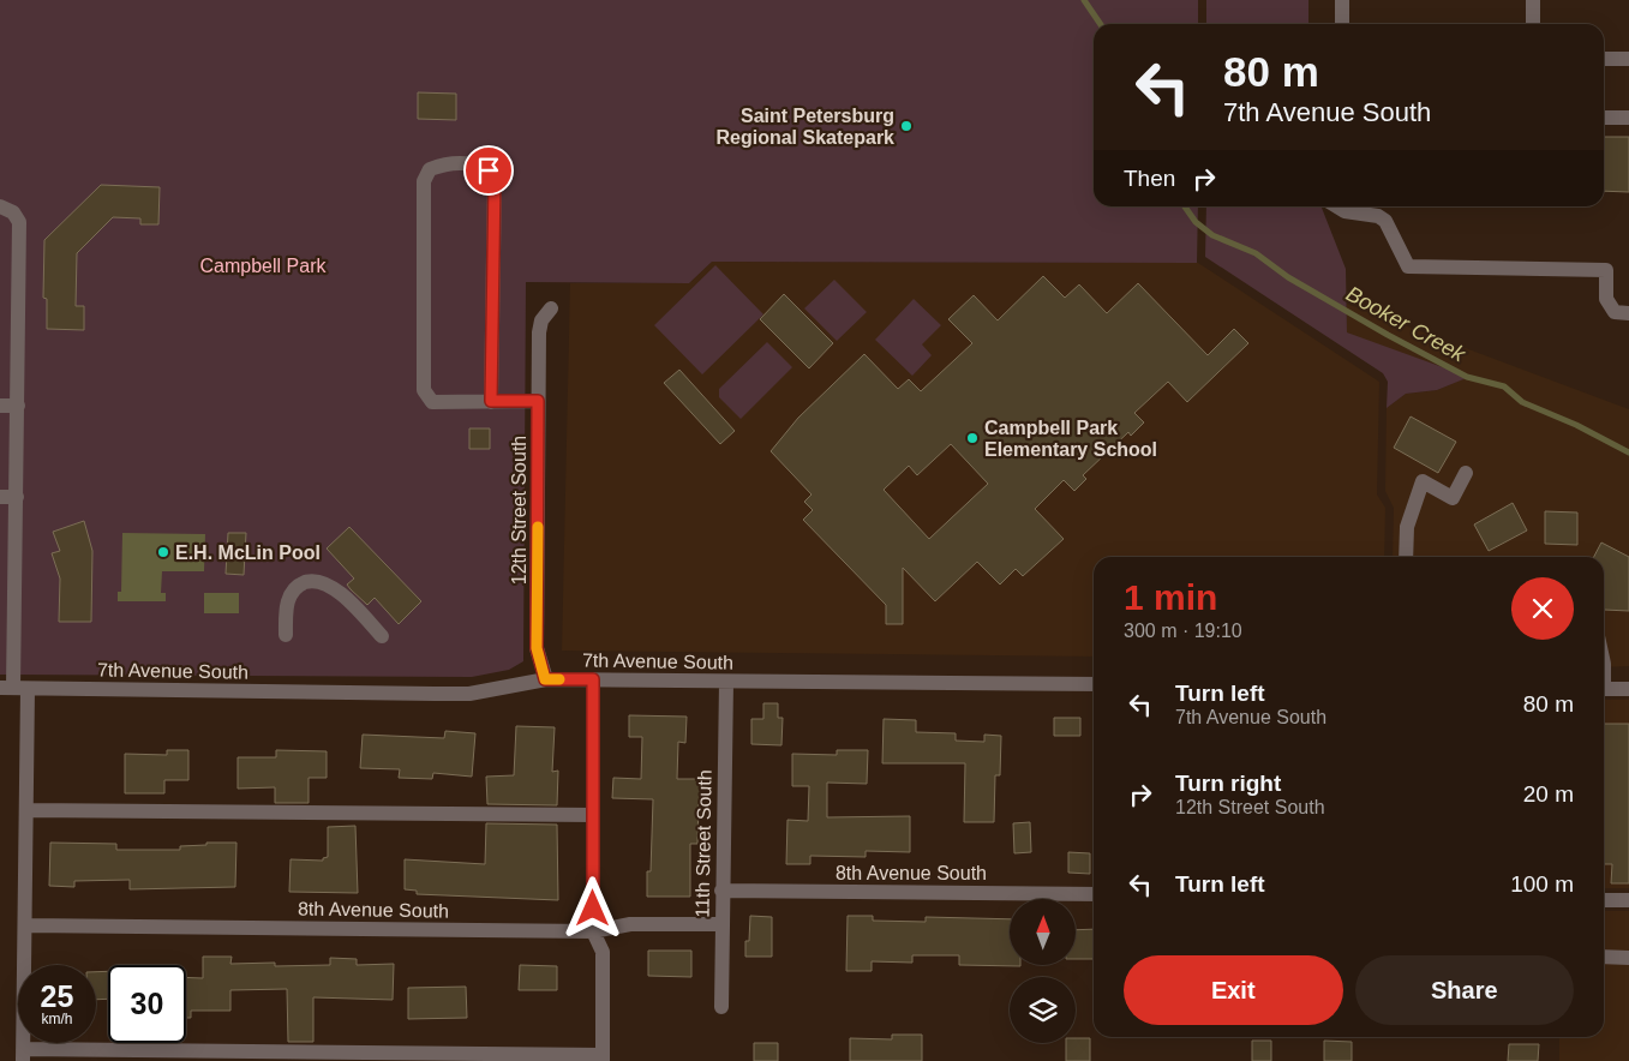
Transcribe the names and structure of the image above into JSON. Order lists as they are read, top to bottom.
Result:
{
  "streets": {
    "street": [
      "12th Street South",
      "7th Avenue South",
      "11th Street South",
      "8th Avenue South"
    ]
  },
  "crossings": [
    ["12th Street South", "7th Avenue South"],
    ["7th Avenue South", "11th Street South"],
    ["11th Street South", "8th Avenue South"]
  ],
  "water": ["Booker Creek"],
  "parks": ["Campbell Park"],
  "places": ["Saint Petersburg Regional Skatepark", "Campbell Park Elementary School", "E.H. McLin Pool"],
  "north": "top",
  "page": {
    "turn": ["80 m", "7th Avenue South"],
    "then": "Then",
    "heading": ["1 min", "300 m · 19:10"],
    "list": [
      {
        "name": "Turn left",
        "note": "7th Avenue South",
        "value": "80 m"
      },
      {
        "name": "Turn right",
        "note": "12th Street South",
        "value": "20 m"
      },
      {
        "name": "Turn left",
        "value": "100 m"
      }
    ],
    "buttons": ["Exit", "Share"],
    "speed": "25 km/h",
    "limit": "30"
  }
}
